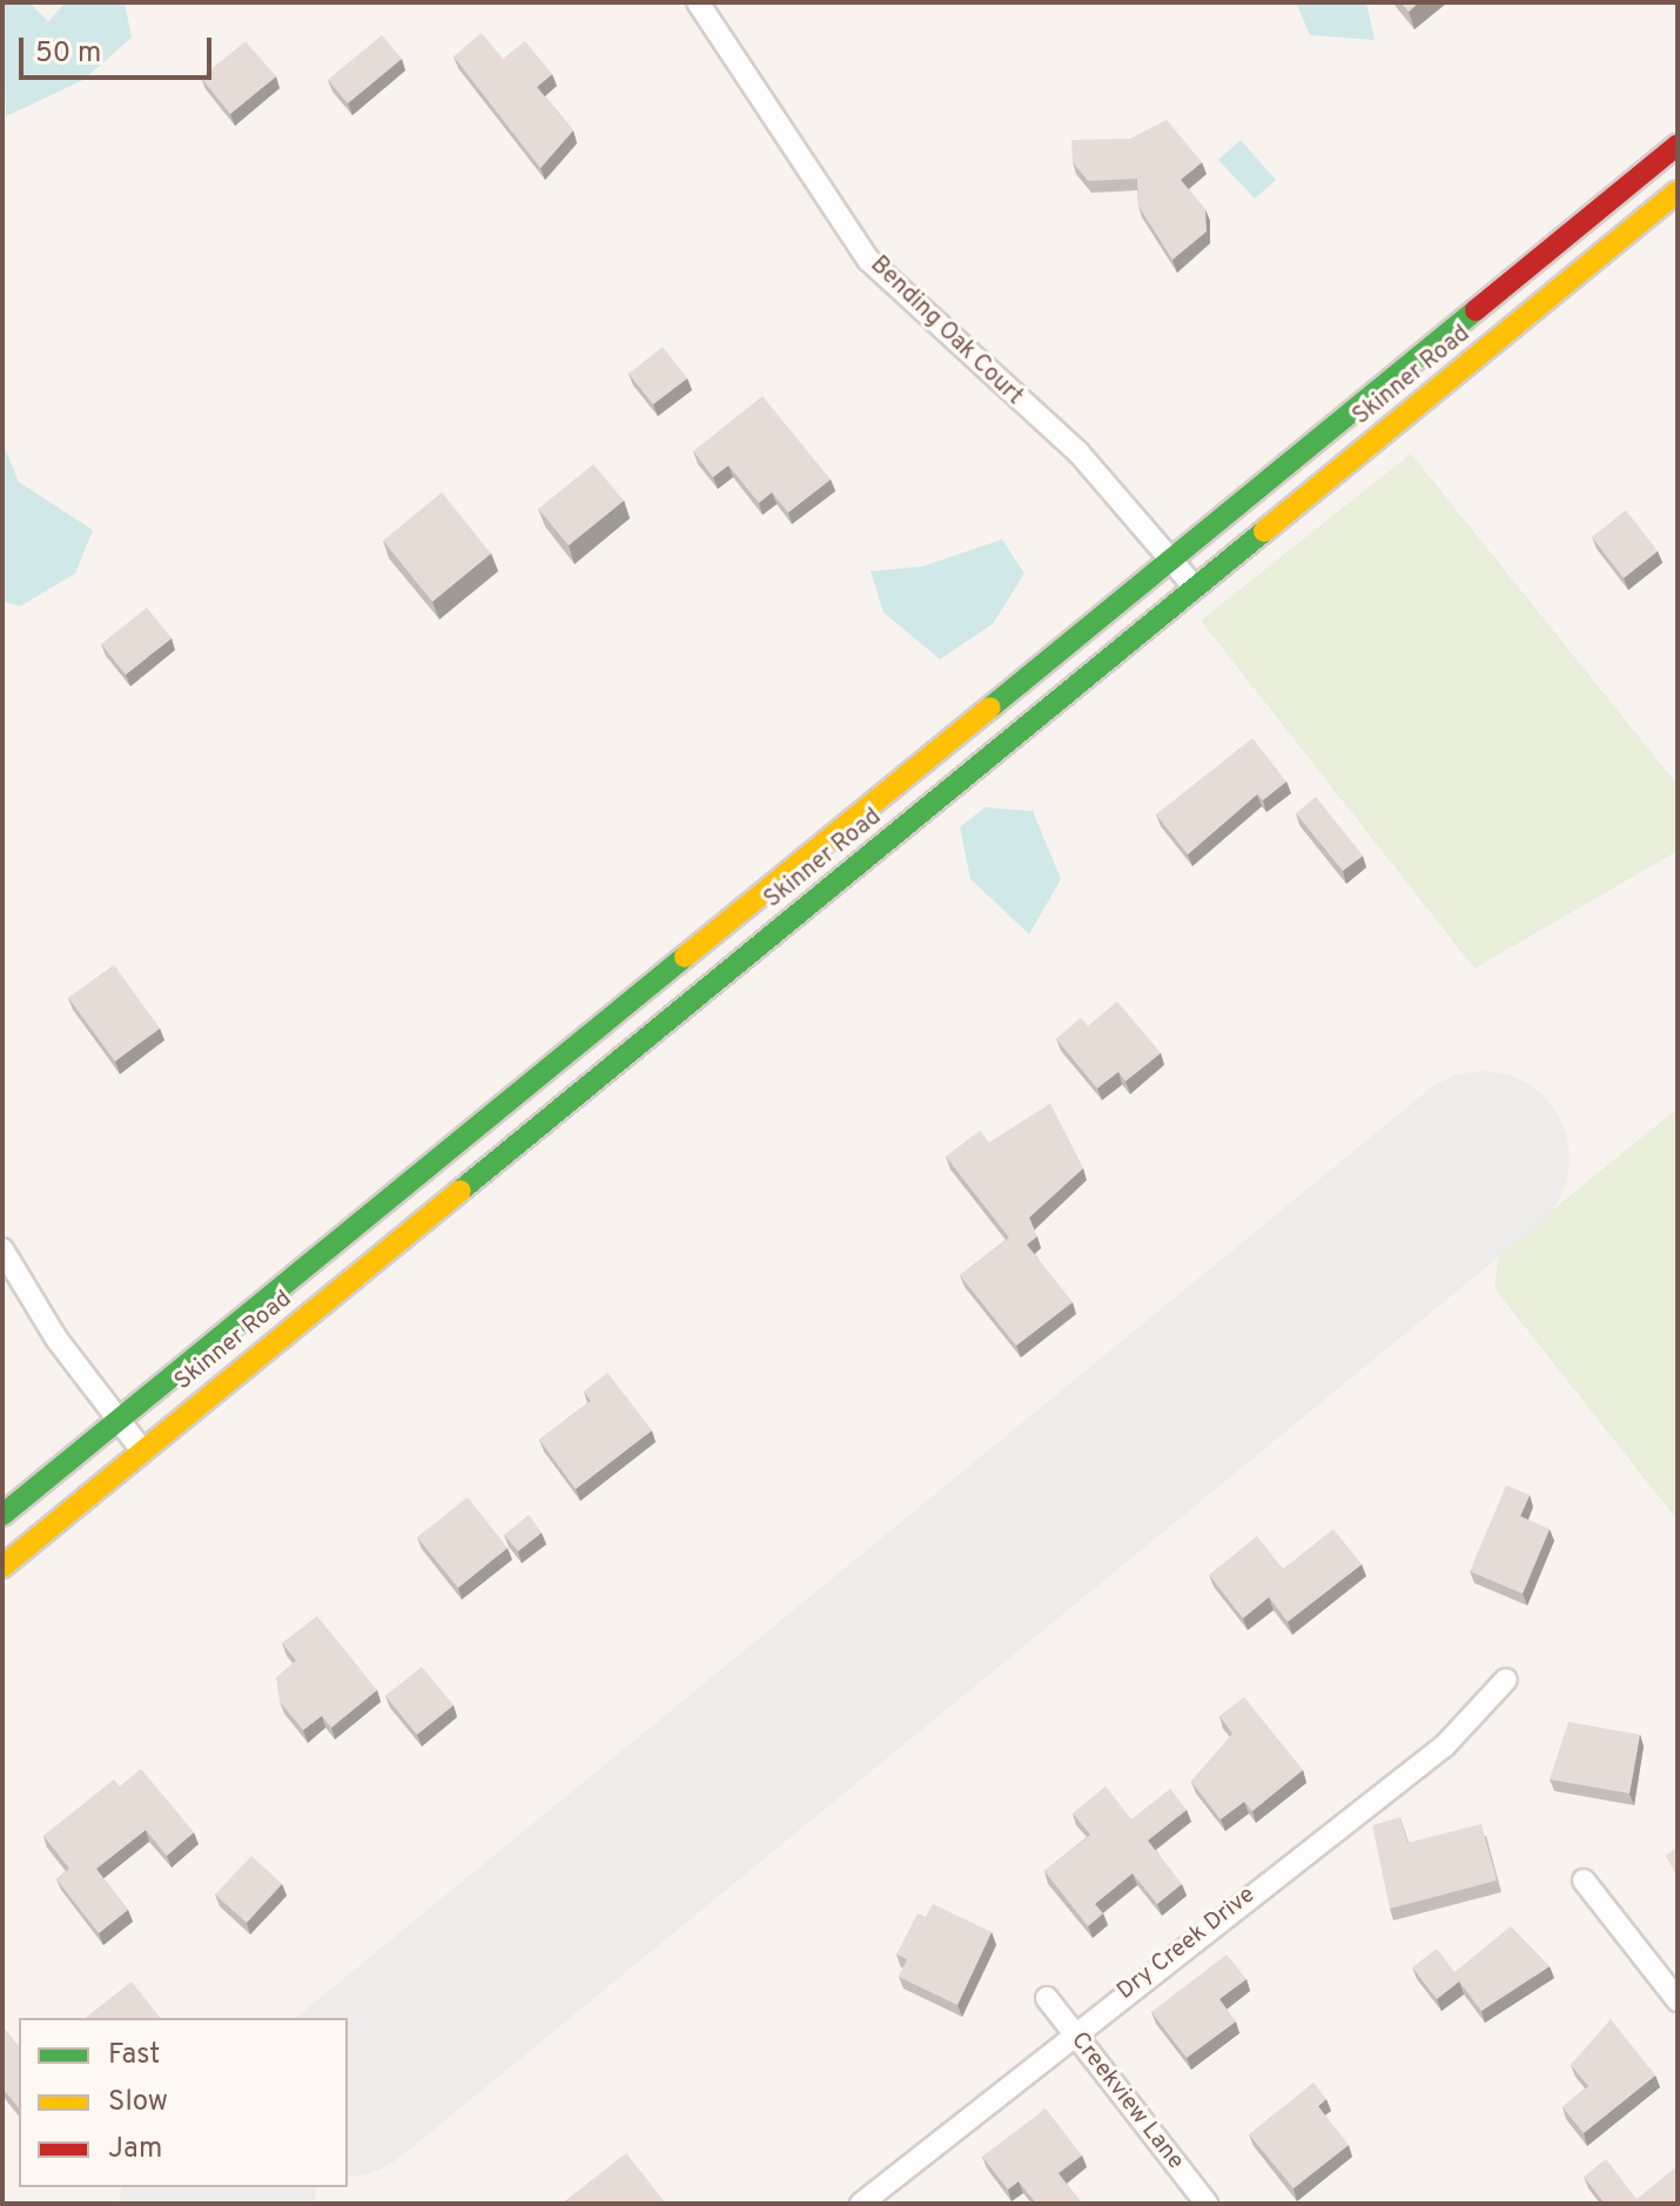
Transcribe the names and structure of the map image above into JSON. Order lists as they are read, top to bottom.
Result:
{
  "streets": {
    "street": [
      "Bending Oak Court",
      "Skinner Road",
      "Dry Creek Drive",
      "Creekview Lane"
    ]
  },
  "crossings": [
    ["Bending Oak Court", "Skinner Road"],
    ["Dry Creek Drive", "Creekview Lane"]
  ],
  "legend": ["Fast", "Slow", "Jam"],
  "scale_bar": "50 m"
}
